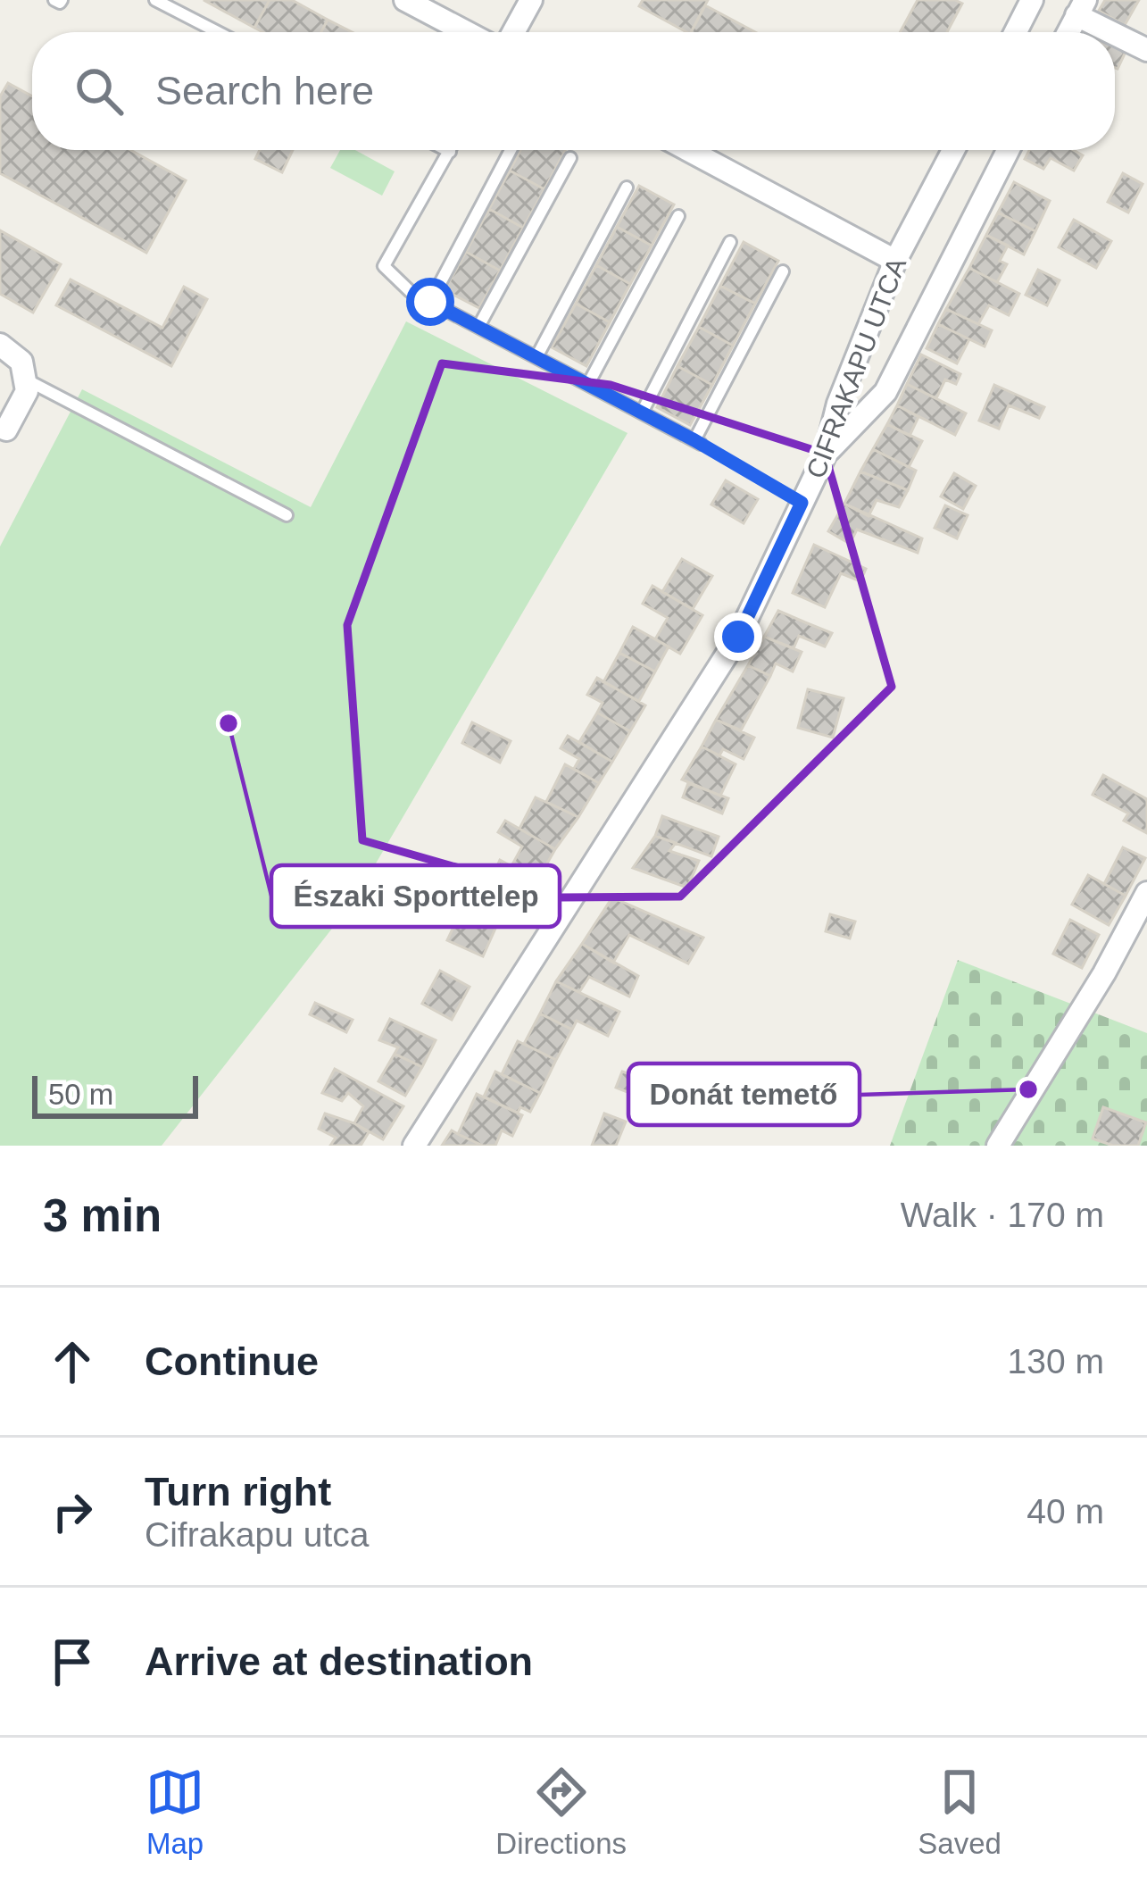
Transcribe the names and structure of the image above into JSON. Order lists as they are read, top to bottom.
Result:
{
  "streets": {
    "street": ["CIFRAKAPU UTCA"]
  },
  "places": ["Északi Sporttelep", "Donát temető"],
  "scale_bar": "50 m",
  "page": {
    "search": "Search here",
    "scale": "50 m",
    "heading": ["3 min", "Walk · 170 m"],
    "list": [
      ["Continue", "130 m"],
      ["Turn right", "Cifrakapu utca", "40 m"],
      "Arrive at destination"
    ],
    "nav": ["Map", "Directions", "Saved"]
  }
}
